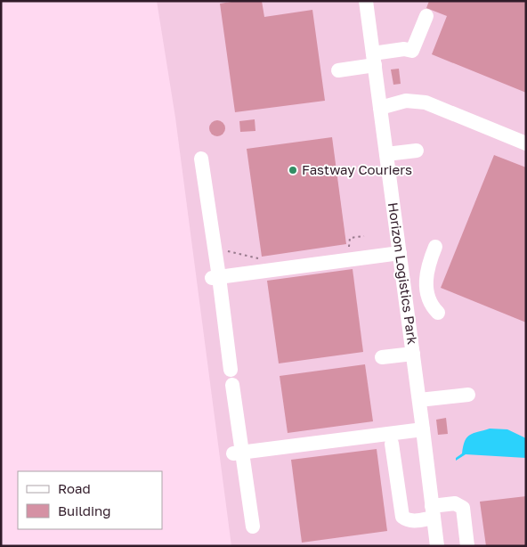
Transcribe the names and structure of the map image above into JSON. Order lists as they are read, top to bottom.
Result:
{
  "streets": {
    "street": ["Horizon Logistics Park"]
  },
  "places": ["Fastway Couriers"],
  "legend": ["Road", "Building"]
}
